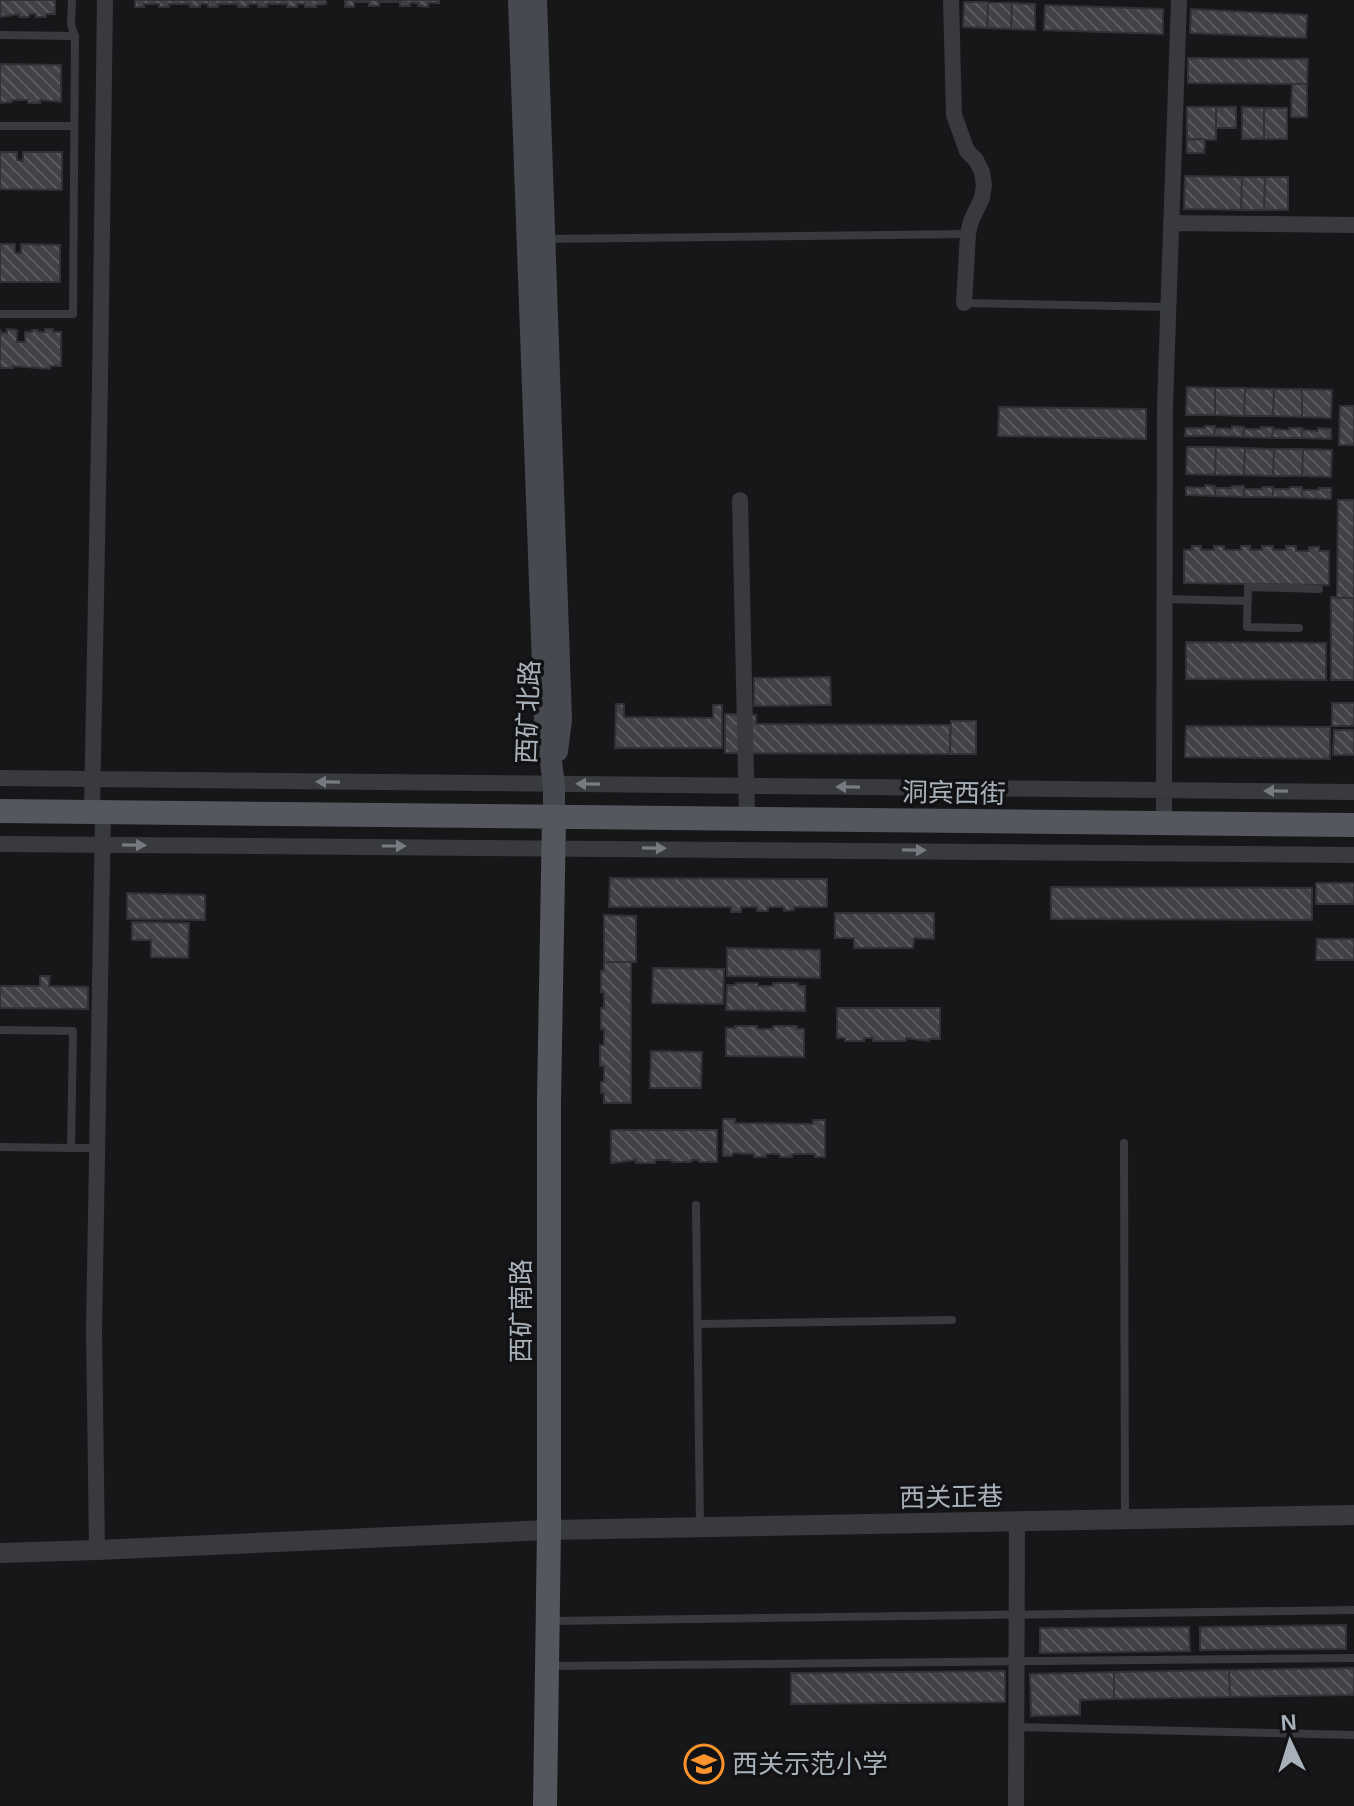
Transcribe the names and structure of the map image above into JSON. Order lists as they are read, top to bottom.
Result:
{
  "streets": {
    "main road": ["西矿北路", "洞宾西街", "西矿南路"],
    "street": ["西关正巷"]
  },
  "crossings": [
    ["洞宾西街", "西矿南路"],
    ["西矿南路", "西关正巷"]
  ],
  "places": {
    "school or university": ["西关示范小学"]
  },
  "north": "top"
}
